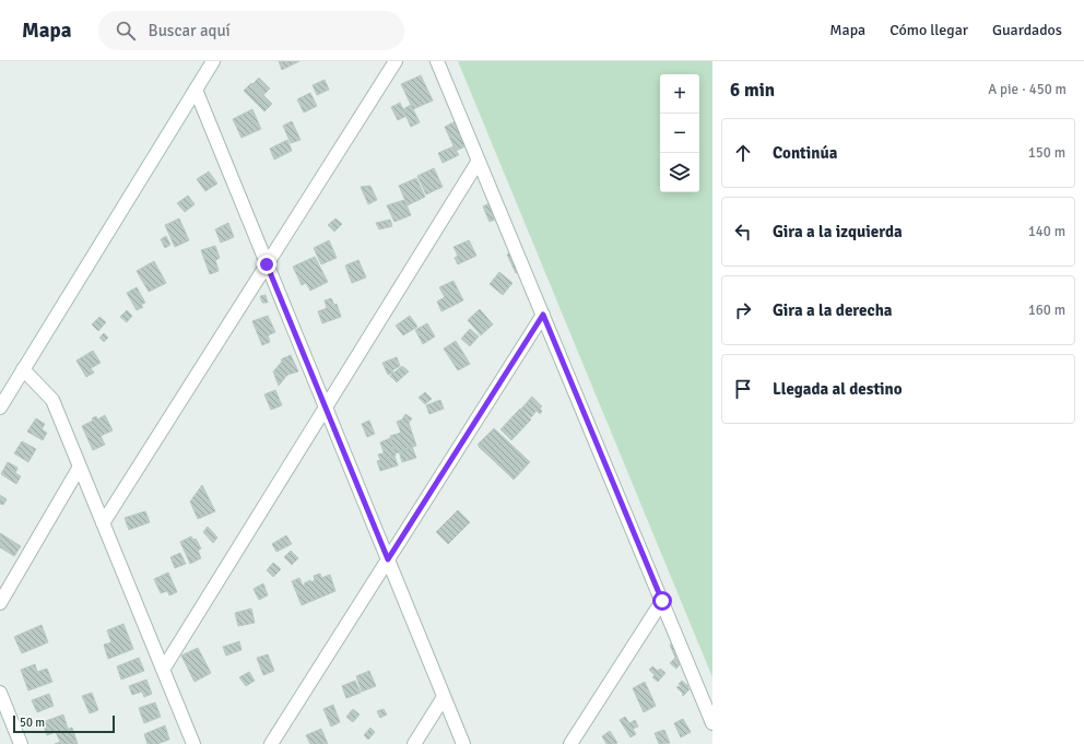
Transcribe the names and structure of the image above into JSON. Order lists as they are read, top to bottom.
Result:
{
  "scale_bar": "50 m",
  "page": {
    "header": "Mapa",
    "search": "Buscar aquí",
    "nav": ["Mapa", "Cómo llegar", "Guardados"],
    "heading": ["6 min", "A pie · 450 m"],
    "map_buttons": ["+", "−"],
    "list": [
      ["Continúa", "150 m"],
      ["Gira a la izquierda", "140 m"],
      ["Gira a la derecha", "160 m"],
      "Llegada al destino"
    ],
    "scale": "50 m"
  }
}
